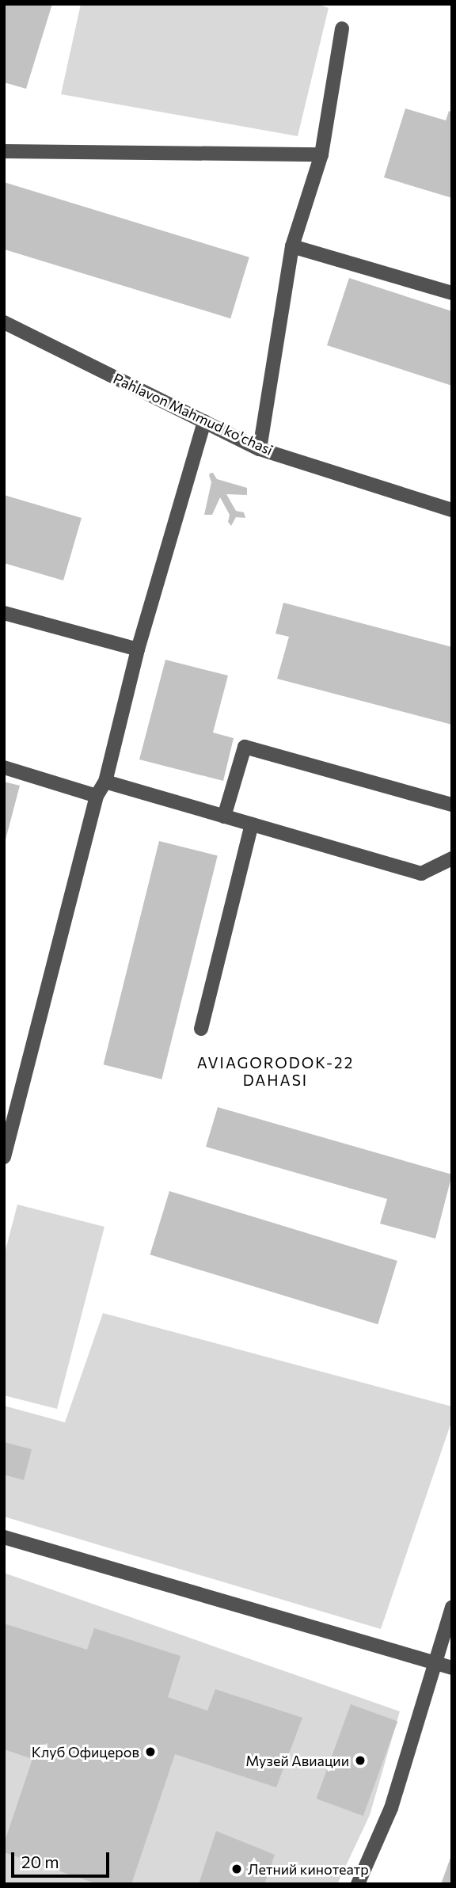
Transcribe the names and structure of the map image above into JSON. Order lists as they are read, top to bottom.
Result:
{
  "streets": {
    "street": ["Pahlavon Mahmud ko'chasi"]
  },
  "districts": ["AVIAGORODOK-22 DAHASI"],
  "places": ["Клуб Офицеров", "Музей Авиации", "Летний кинотеатр"],
  "scale_bar": "20 m"
}
